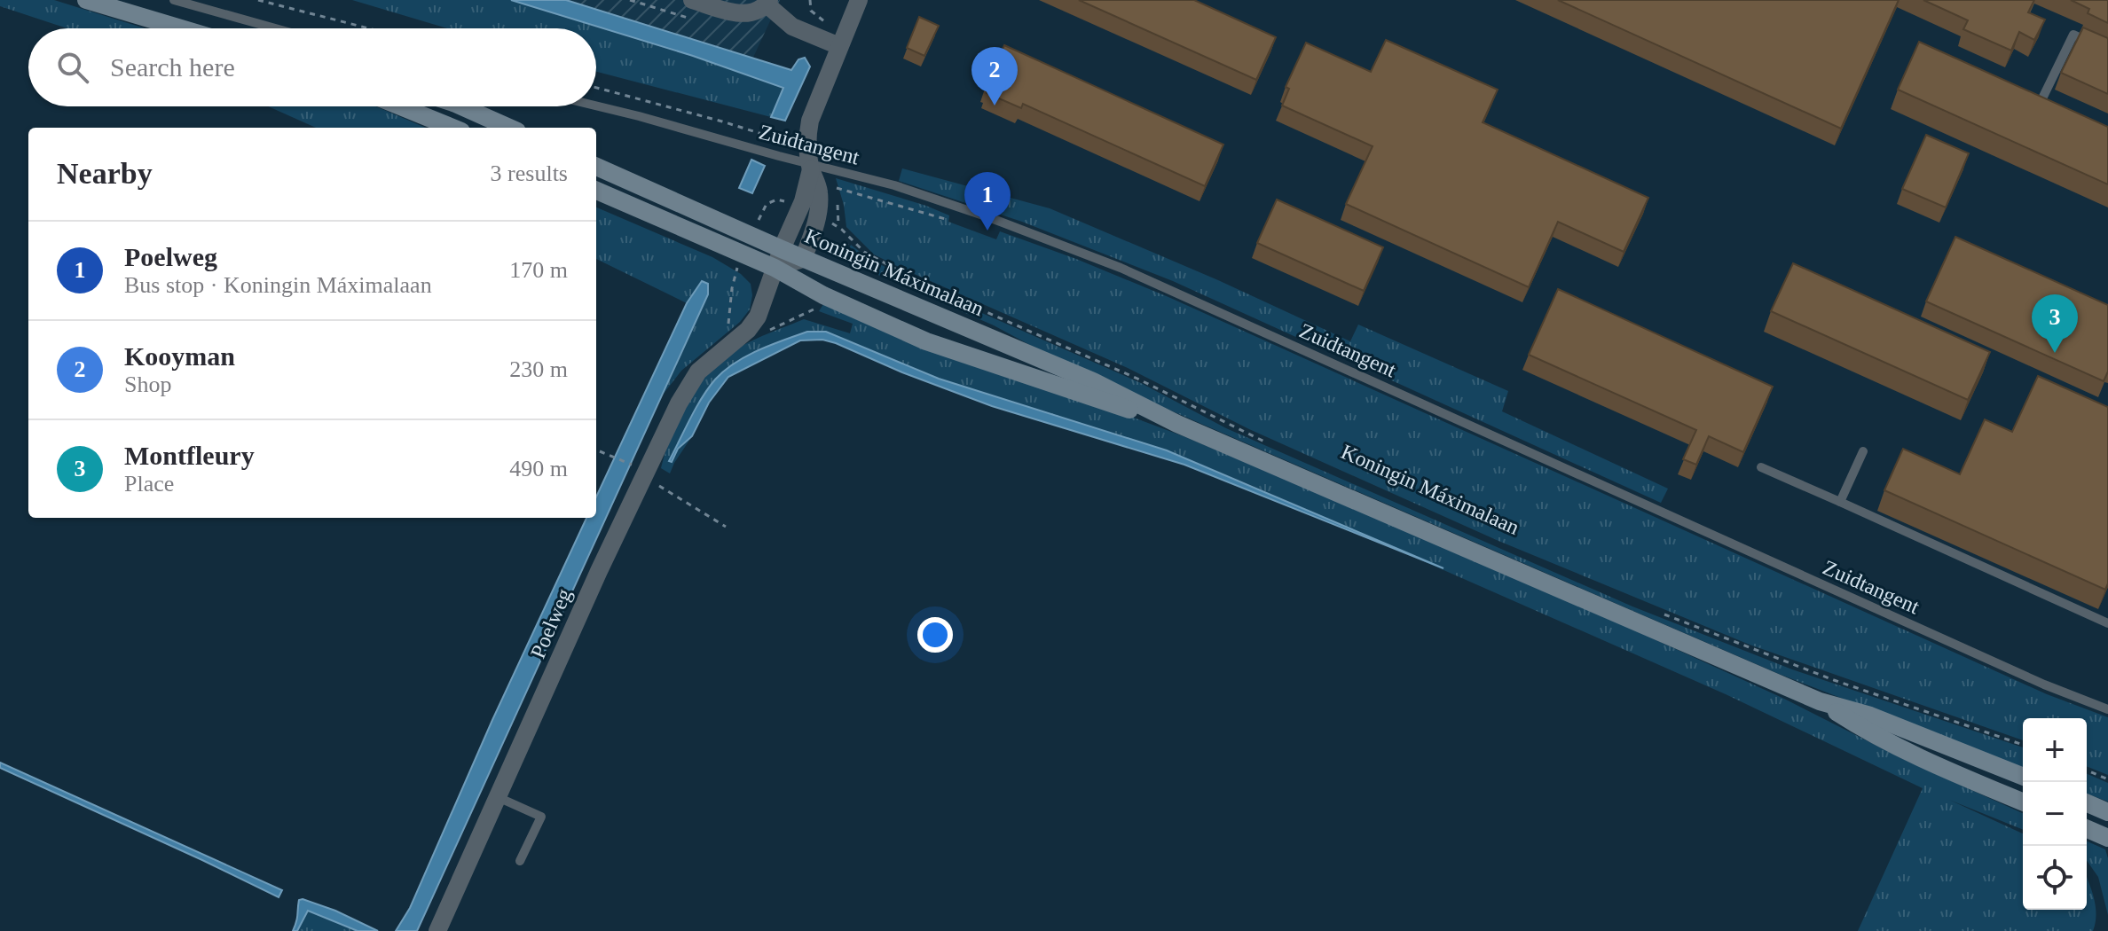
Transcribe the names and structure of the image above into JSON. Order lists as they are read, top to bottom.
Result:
{
  "streets": {
    "main road": ["Koningin Máximalaan"],
    "street": ["Poelweg"],
    "lane": ["Zuidtangent"]
  },
  "crossings": [
    ["Zuidtangent", "Poelweg"],
    ["Koningin Máximalaan", "Poelweg"]
  ],
  "page": {
    "search": "Search here",
    "pins": ["2", "1", "3"],
    "heading": ["Nearby", "3 results"],
    "list": [
      {
        "mark": "1",
        "name": "Poelweg",
        "note": "Bus stop · Koningin Máximalaan",
        "value": "170 m"
      },
      {
        "mark": "2",
        "name": "Kooyman",
        "note": "Shop",
        "value": "230 m"
      },
      {
        "mark": "3",
        "name": "Montfleury",
        "note": "Place",
        "value": "490 m"
      }
    ],
    "map_buttons": ["+", "−"]
  }
}
